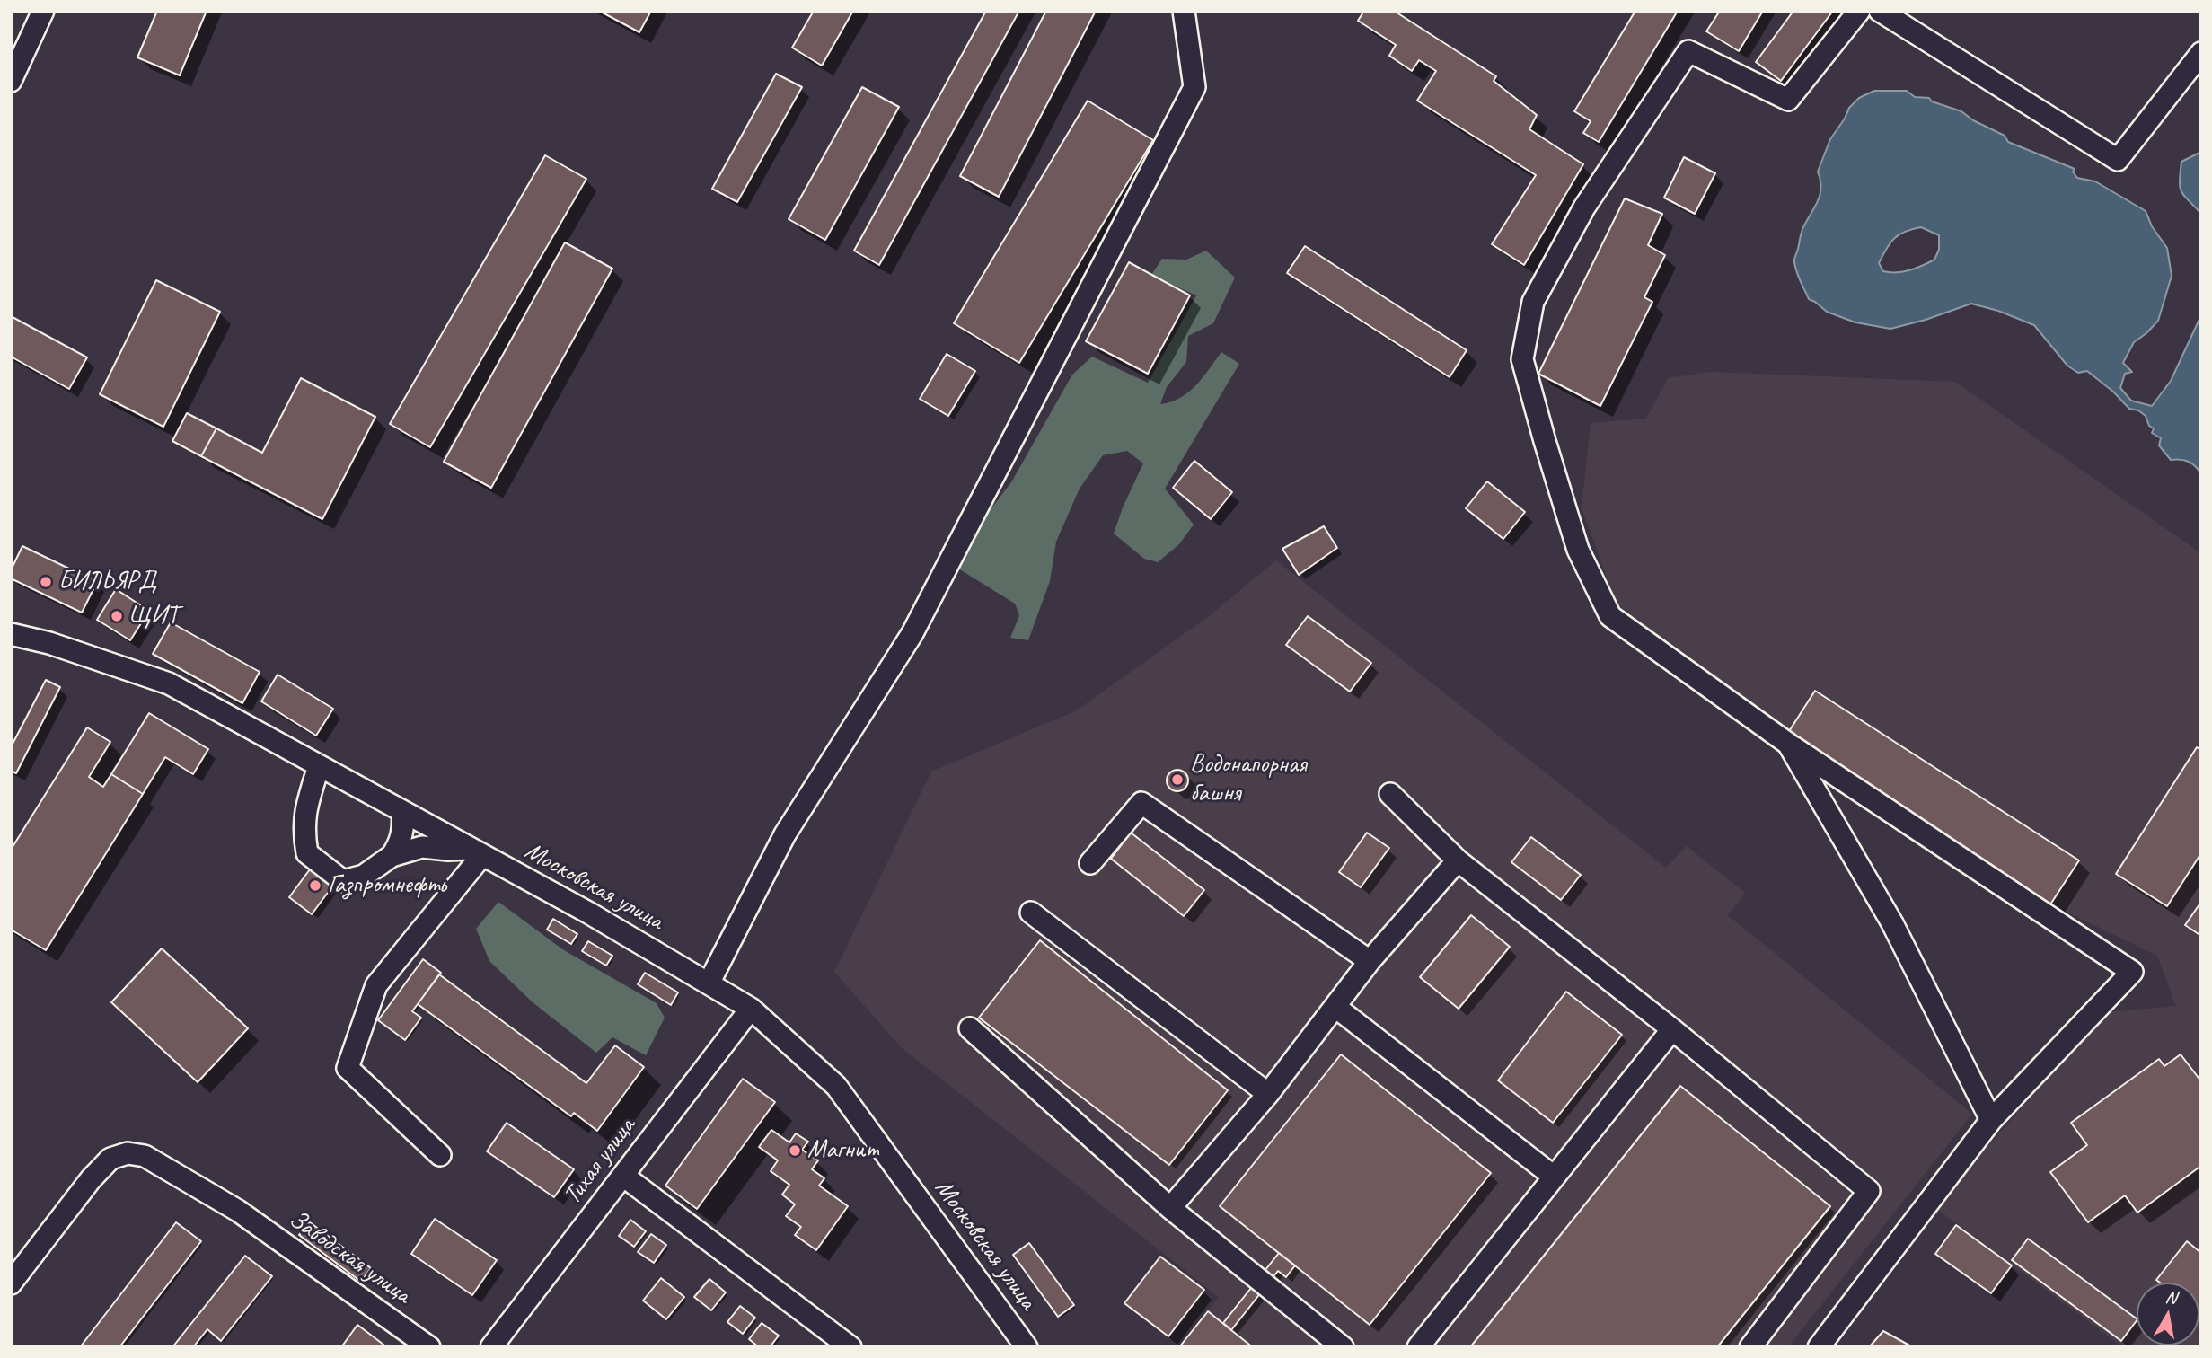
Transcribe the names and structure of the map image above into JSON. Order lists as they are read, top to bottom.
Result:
{
  "streets": {
    "street": ["Московская улица", "Тихая улица", "Заводская улица"]
  },
  "crossings": [
    ["Московская улица", "Тихая улица"]
  ],
  "places": [
    "БИЛЬЯРД",
    "ЩИТ",
    "Водонапорная башня",
    "Газпромнефть",
    "Магнит"
  ],
  "north": "top"
}
